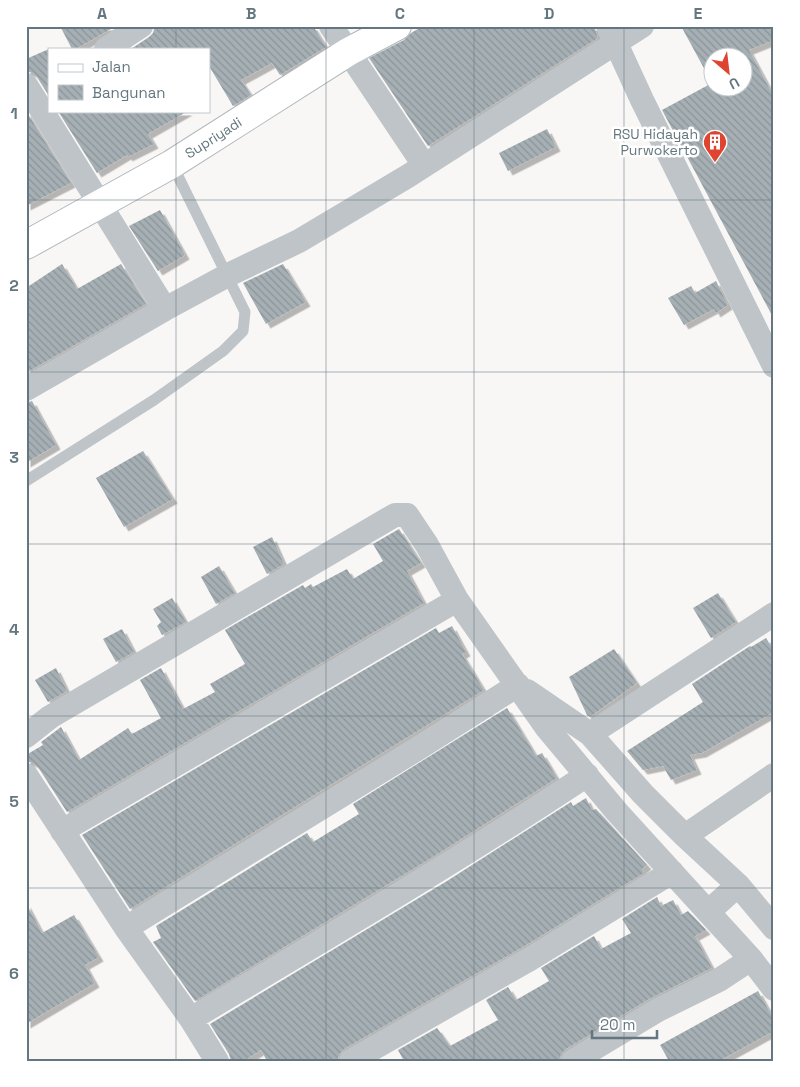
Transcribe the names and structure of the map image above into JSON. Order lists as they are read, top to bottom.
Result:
{
  "streets": {
    "main road": ["Supriyadi"]
  },
  "places": {
    "building": ["RSU Hidayah Purwokerto"]
  },
  "legend": ["Jalan", "Bangunan"],
  "scale_bar": "20 m",
  "north": "bottom right",
  "grid": {
    "columns": [
      "A",
      "B",
      "C",
      "D",
      "E"
    ],
    "rows": [
      "1",
      "2",
      "3",
      "4",
      "5",
      "6"
    ]
  }
}
